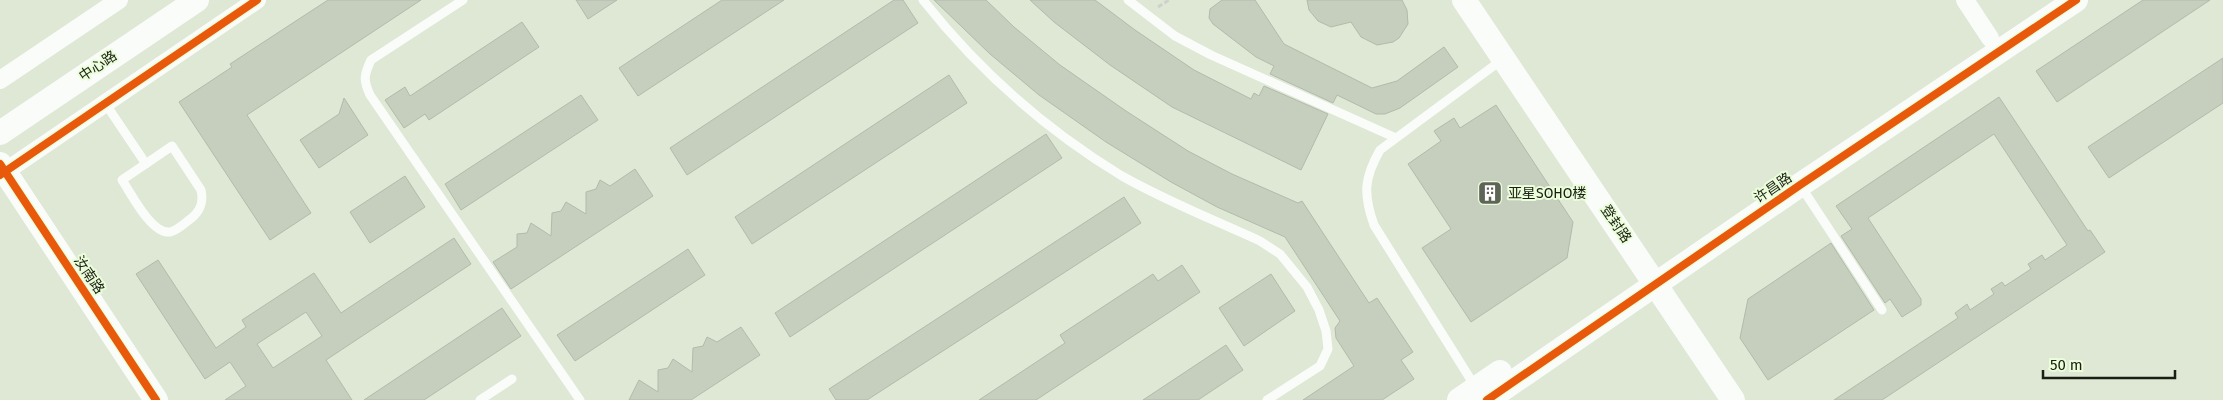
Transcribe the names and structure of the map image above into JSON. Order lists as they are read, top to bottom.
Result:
{
  "streets": {
    "street": [
      "中心路",
      "许昌路",
      "登封路",
      "汝南路"
    ]
  },
  "crossings": [
    ["许昌路", "登封路"]
  ],
  "places": {
    "building": ["亚星SOHO楼"]
  },
  "scale_bar": "50 m"
}
